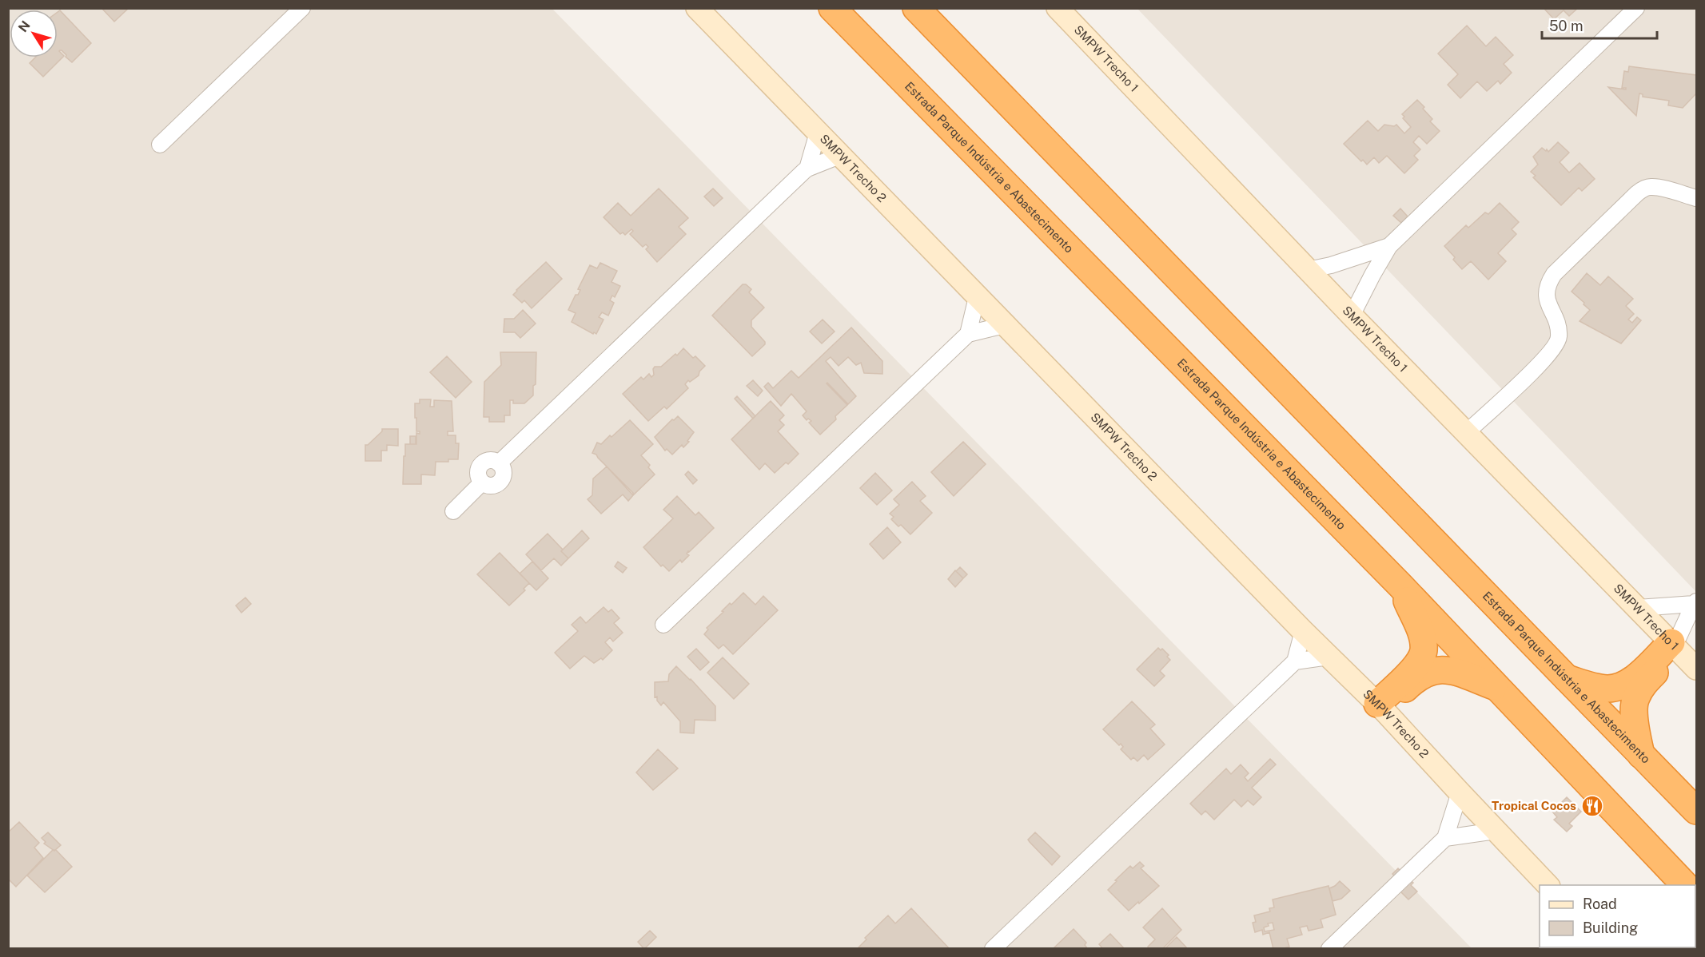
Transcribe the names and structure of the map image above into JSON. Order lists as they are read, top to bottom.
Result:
{
  "streets": {
    "highway": ["Estrada Parque Indústria e Abastecimento"],
    "street": ["SMPW Trecho 1", "SMPW Trecho 2"]
  },
  "places": {
    "restaurant": ["Tropical Cocos"]
  },
  "legend": ["Road", "Building"],
  "scale_bar": "50 m",
  "north": "top left"
}
